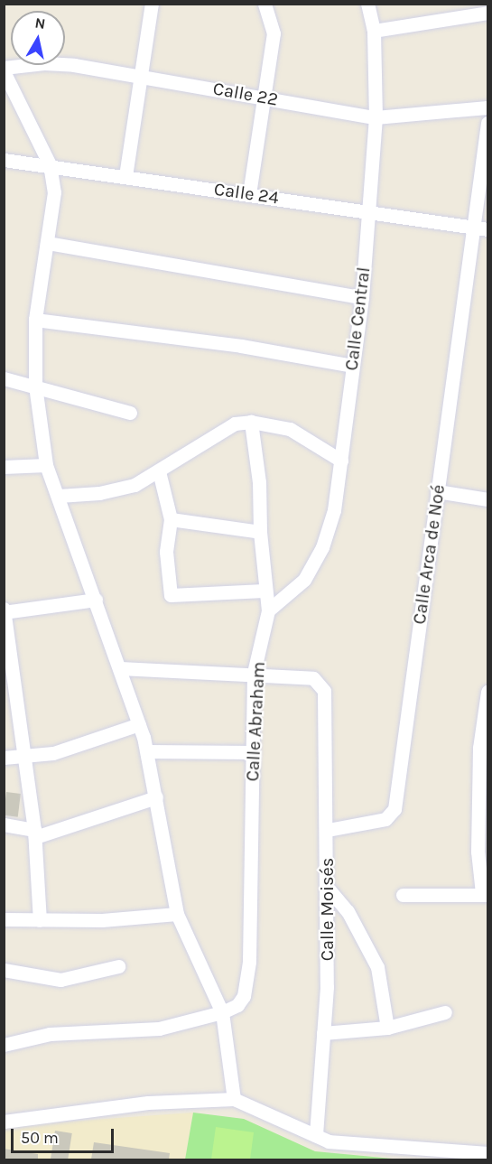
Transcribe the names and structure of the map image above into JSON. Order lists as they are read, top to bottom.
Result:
{
  "streets": {
    "street": [
      "Calle 22",
      "Calle 24",
      "Calle Central",
      "Calle Arca de Noé",
      "Calle Abraham",
      "Calle Moisés"
    ]
  },
  "crossings": [
    ["Calle 22", "Calle Central"],
    ["Calle 24", "Calle Central"],
    ["Calle 24", "Calle Arca de Noé"],
    ["Calle Central", "Calle Abraham"],
    ["Calle Arca de Noé", "Calle Moisés"],
    ["Calle Abraham", "Calle Moisés"]
  ],
  "scale_bar": "50 m",
  "north": "top"
}
